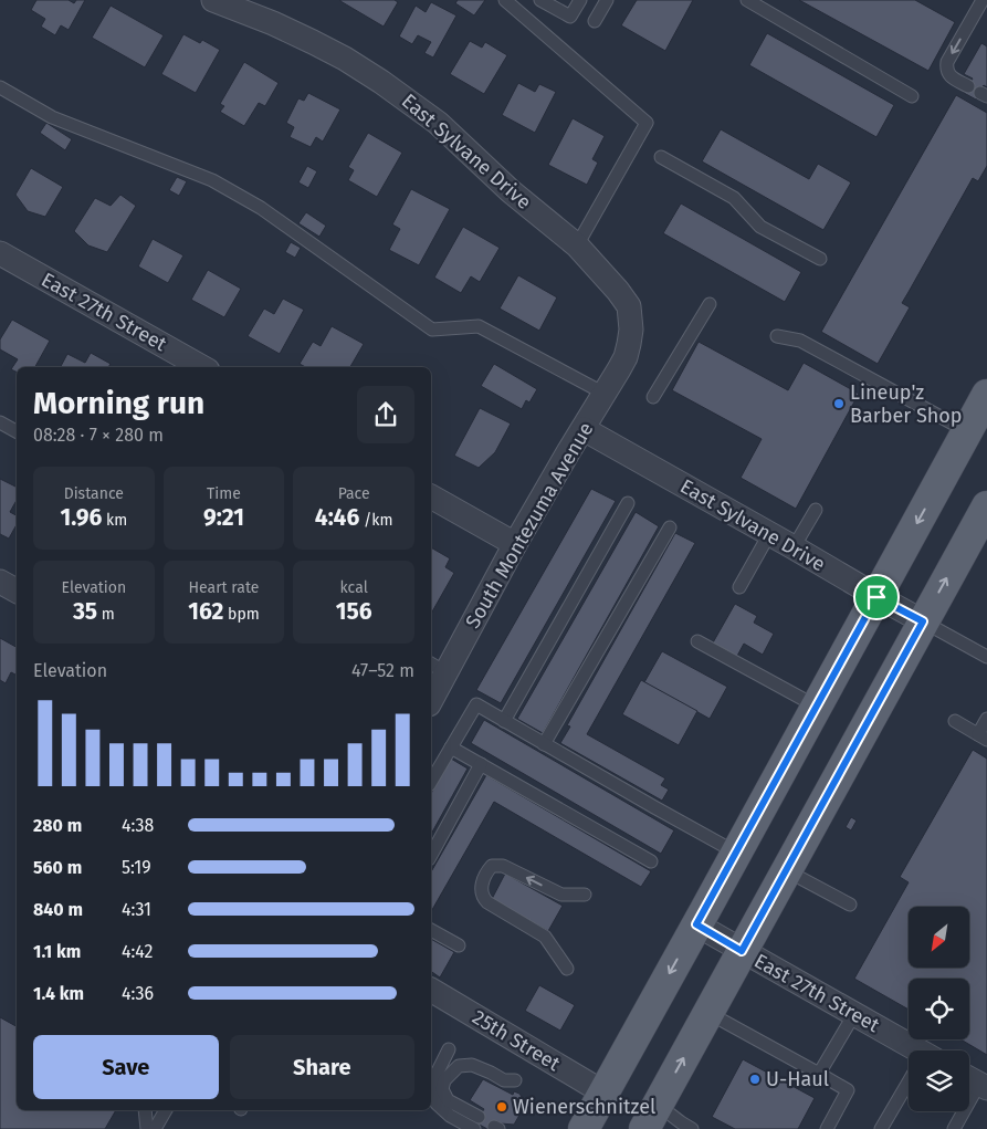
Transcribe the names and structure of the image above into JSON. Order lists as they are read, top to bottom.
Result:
{
  "streets": {
    "street": [
      "East Sylvane Drive",
      "East 27th Street",
      "South Montezuma Avenue",
      "25th Street"
    ]
  },
  "crossings": [
    ["East Sylvane Drive", "South Montezuma Avenue"]
  ],
  "places": ["Lineup'z Barber Shop", "U-Haul", "Wienerschnitzel"],
  "north": "bottom left",
  "page": {
    "heading": ["Morning run", "08:28 · 7 × 280 m"],
    "stats": [
      ["Distance", "1.96 km"],
      ["Time", "9:21"],
      ["Pace", "4:46 /km"],
      ["Elevation", "35 m"],
      ["Heart rate", "162 bpm"],
      ["kcal", "156"]
    ],
    "chart": ["Elevation", "47–52 m"],
    "list": [
      {
        "name": "280 m",
        "note": "4:38"
      },
      {
        "name": "560 m",
        "note": "5:19"
      },
      {
        "name": "840 m",
        "note": "4:31"
      },
      {
        "name": "1.1 km",
        "note": "4:42"
      },
      {
        "name": "1.4 km",
        "note": "4:36"
      }
    ],
    "buttons": ["Save", "Share"]
  }
}
